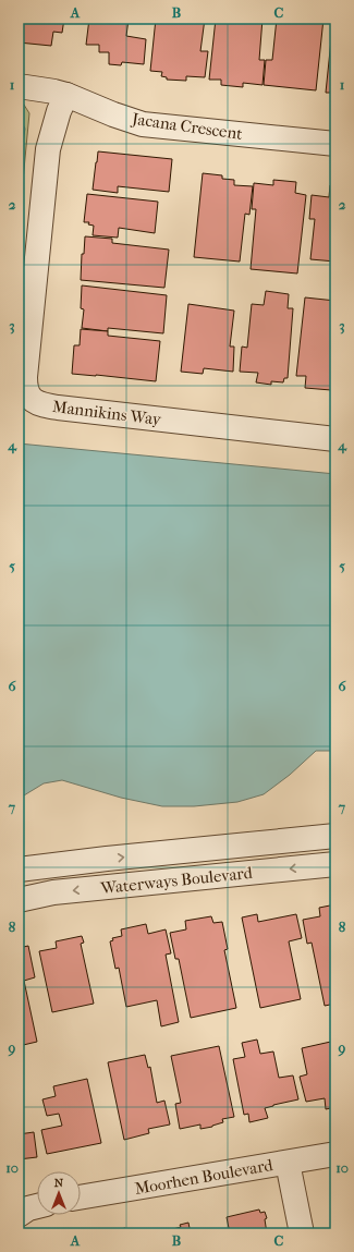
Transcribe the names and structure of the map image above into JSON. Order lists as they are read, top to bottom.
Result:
{
  "streets": {
    "street": [
      "Jacana Crescent",
      "Mannikins Way",
      "Waterways Boulevard",
      "Moorhen Boulevard"
    ]
  },
  "crossings": [
    ["Jacana Crescent", "Mannikins Way"]
  ],
  "north": "top",
  "grid": {
    "columns": ["A", "B", "C"],
    "rows": [
      "1",
      "2",
      "3",
      "4",
      "5",
      "6",
      "7",
      "8",
      "9",
      "10"
    ]
  }
}
